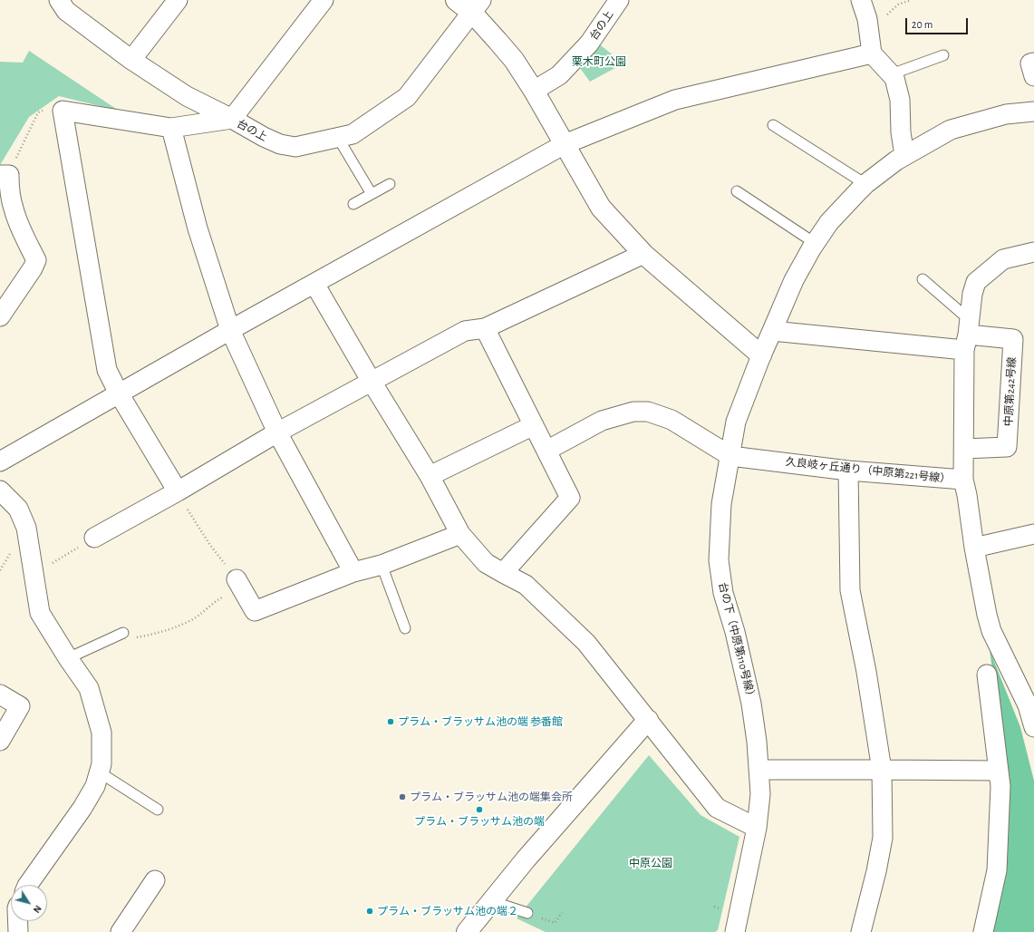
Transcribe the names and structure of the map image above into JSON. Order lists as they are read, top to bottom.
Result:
{
  "streets": {
    "street": [
      "台の上",
      "中原第242号線",
      "久良岐ヶ丘通り（中原第221号線）",
      "台の下（中原第110号線）"
    ]
  },
  "crossings": [
    ["久良岐ヶ丘通り（中原第221号線）", "台の下（中原第110号線）"]
  ],
  "parks": ["栗木町公園", "中原公園"],
  "places": [
    "プラム・ブラッサム池の端 参番館",
    "プラム・ブラッサム池の端集会所",
    "プラム・ブラッサム池の端",
    "プラム・ブラッサム池の端２"
  ],
  "scale_bar": "20 m",
  "north": "bottom right"
}
